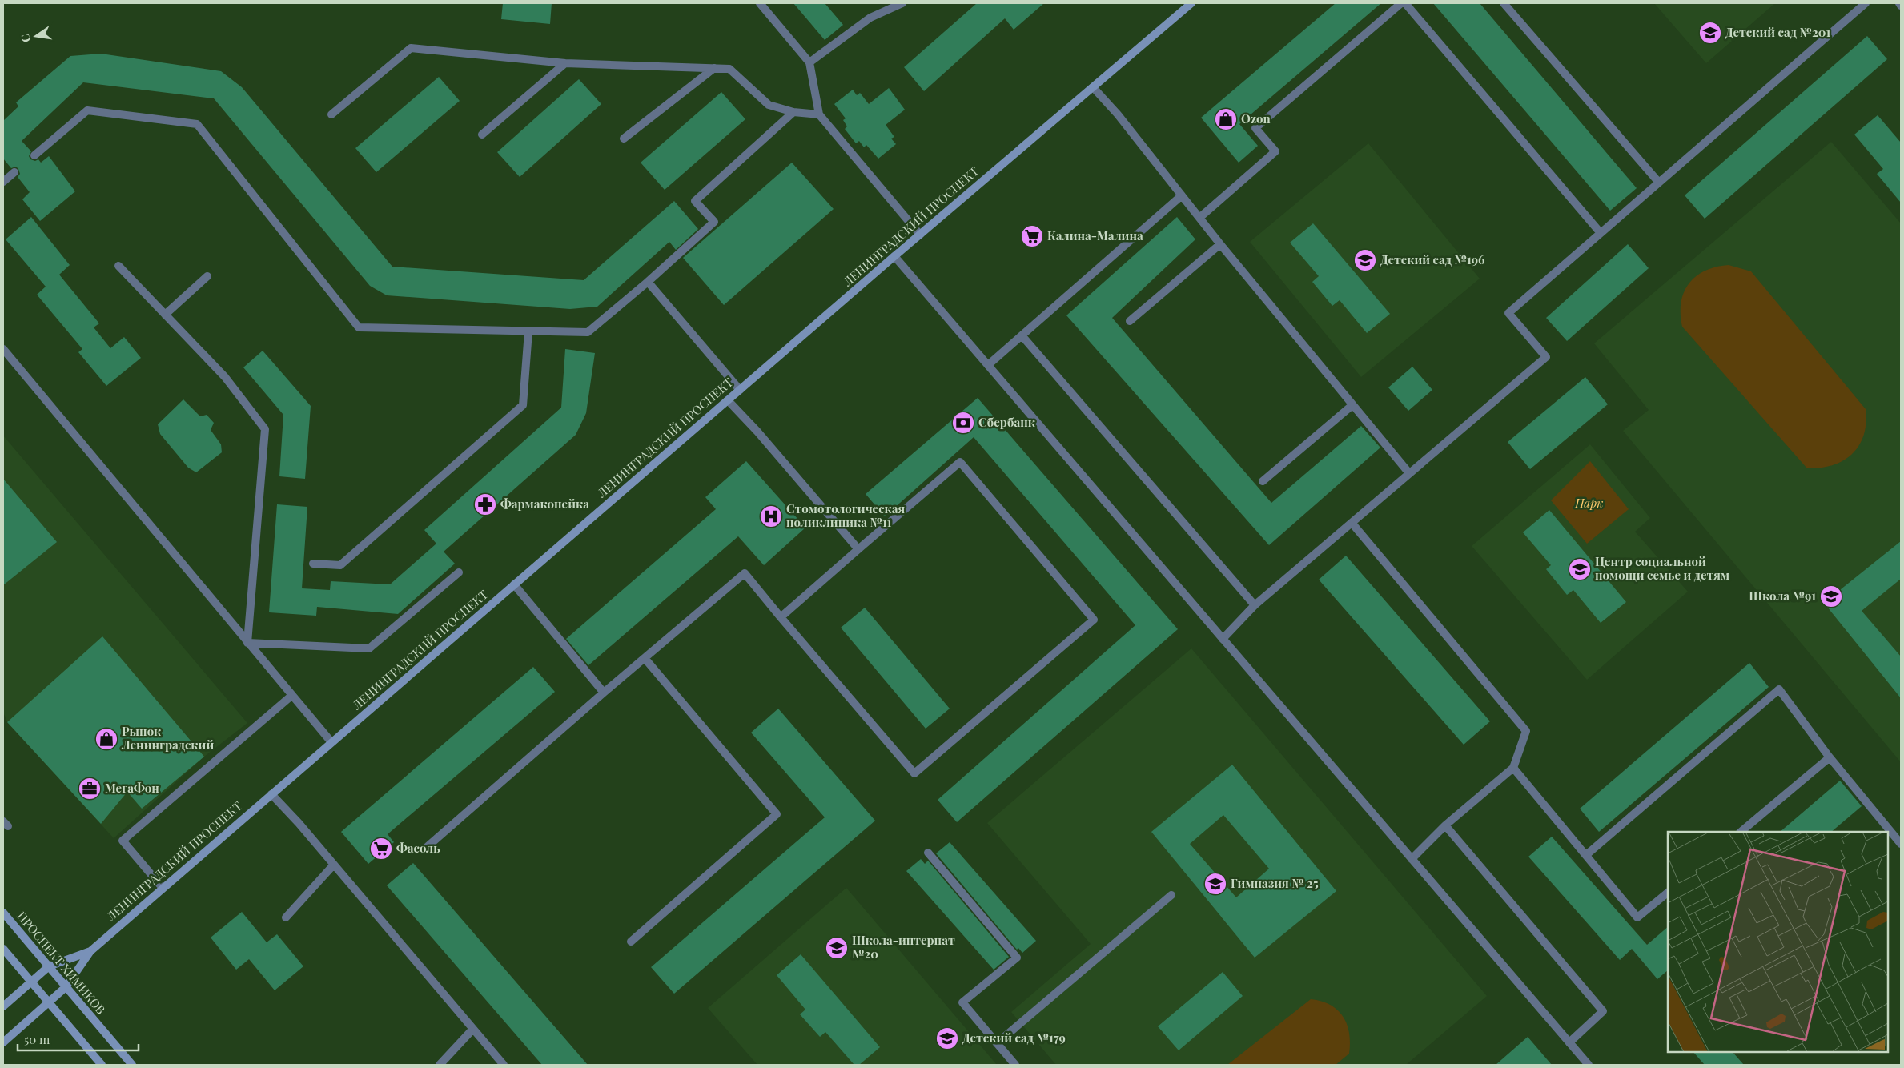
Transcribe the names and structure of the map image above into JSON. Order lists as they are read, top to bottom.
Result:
{
  "streets": {
    "main road": ["ЛЕНИНГРАДСКИЙ ПРОСПЕКТ", "ПРОСПЕКТ ХИМИКОВ"]
  },
  "crossings": [
    ["ЛЕНИНГРАДСКИЙ ПРОСПЕКТ", "ПРОСПЕКТ ХИМИКОВ"]
  ],
  "parks": ["Парк"],
  "places": {
    "school or university": [
      "Детский сад №201",
      "Детский сад №196",
      "Центр социальной помощи семье и детям",
      "Школа №91",
      "Гимназия № 25",
      "Школа-интернат №20",
      "Детский сад №179"
    ],
    "shop": ["Ozon", "Рынок Ленинградский"],
    "supermarket": ["Калина-Малина", "Фасоль"],
    "bank": ["Сбербанк"],
    "pharmacy": ["Фармакопейка"],
    "hospital": ["Стомотологическая поликлиника №11"],
    "office": ["МегаФон"]
  },
  "scale_bar": "50 m",
  "north": "left"
}
